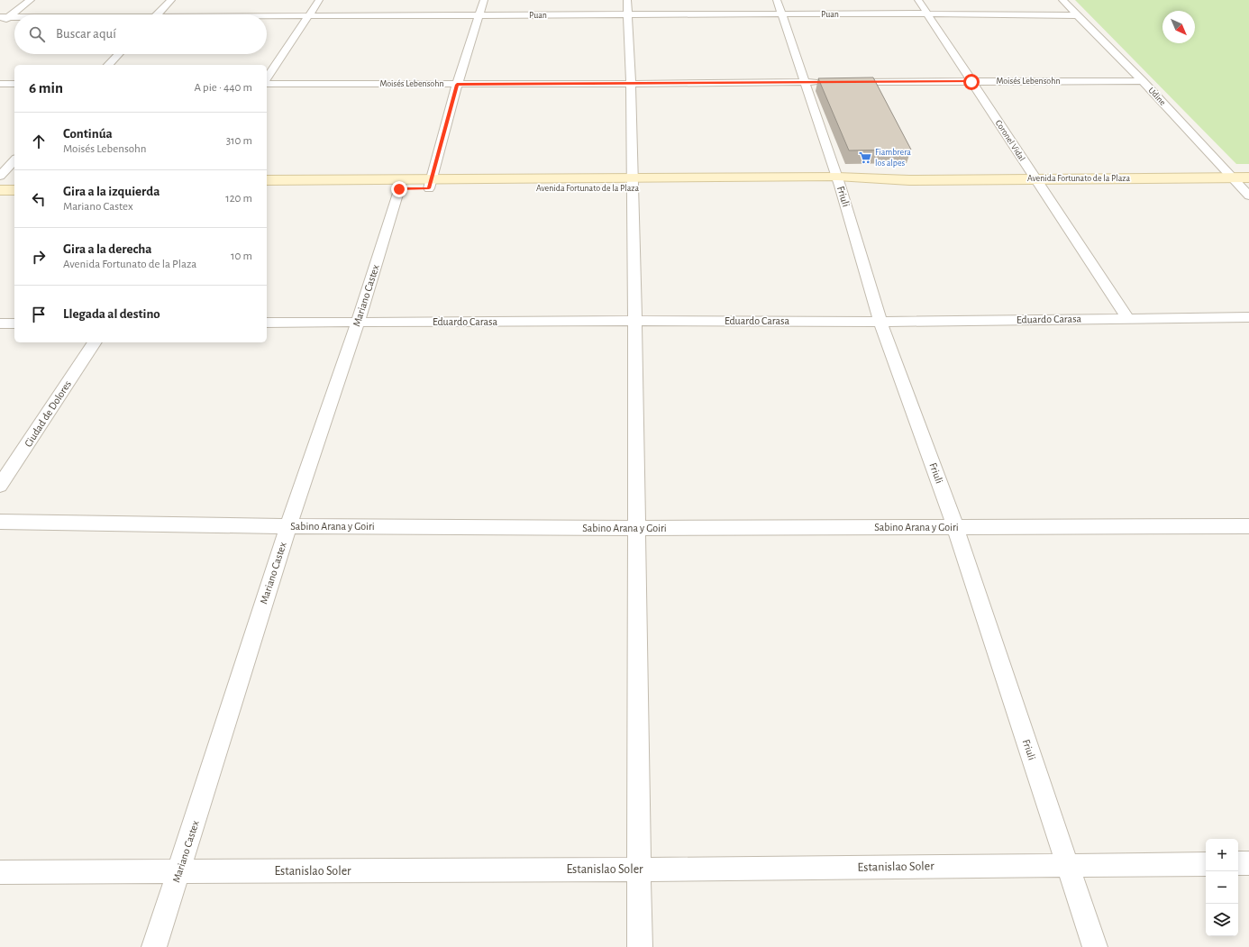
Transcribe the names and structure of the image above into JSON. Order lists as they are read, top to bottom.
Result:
{
  "streets": {
    "main road": ["Avenida Fortunato de la Plaza"],
    "street": [
      "Puan",
      "Moisés Lebensohn",
      "Udine",
      "Coronel Vidal",
      "Friuli",
      "Mariano Castex",
      "Eduardo Carasa",
      "Ciudad de Dolores",
      "Sabino Arana y Goiri",
      "Estanislao Soler"
    ]
  },
  "crossings": [
    ["Puan", "Udine"],
    ["Puan", "Coronel Vidal"],
    ["Puan", "Friuli"],
    ["Moisés Lebensohn", "Udine"],
    ["Moisés Lebensohn", "Coronel Vidal"],
    ["Moisés Lebensohn", "Friuli"],
    ["Udine", "Avenida Fortunato de la Plaza"],
    ["Coronel Vidal", "Avenida Fortunato de la Plaza"],
    ["Coronel Vidal", "Eduardo Carasa"],
    ["Avenida Fortunato de la Plaza", "Friuli"],
    ["Avenida Fortunato de la Plaza", "Mariano Castex"],
    ["Friuli", "Eduardo Carasa"],
    ["Friuli", "Sabino Arana y Goiri"],
    ["Friuli", "Estanislao Soler"],
    ["Mariano Castex", "Eduardo Carasa"],
    ["Mariano Castex", "Sabino Arana y Goiri"],
    ["Mariano Castex", "Estanislao Soler"]
  ],
  "places": {
    "supermarket": ["Fiambrera los alpes"]
  },
  "north": "bottom right",
  "page": {
    "search": "Buscar aquí",
    "heading": ["6 min", "A pie · 440 m"],
    "list": [
      ["Continúa", "Moisés Lebensohn", "310 m"],
      ["Gira a la izquierda", "Mariano Castex", "120 m"],
      ["Gira a la derecha", "Avenida Fortunato de la Plaza", "10 m"],
      "Llegada al destino"
    ],
    "map_buttons": ["+", "−"]
  }
}
